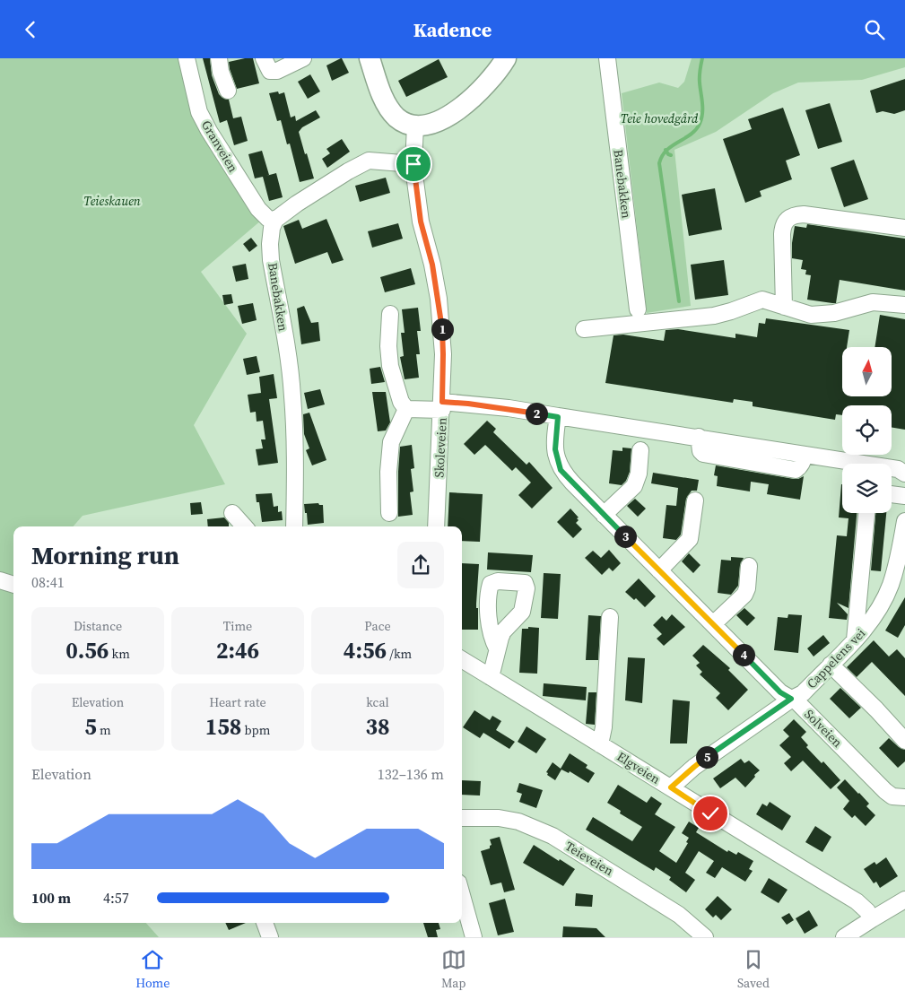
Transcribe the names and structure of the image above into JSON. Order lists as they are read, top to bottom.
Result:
{
  "streets": {
    "street": [
      "Granveien",
      "Banebakken",
      "Skoleveien",
      "Cappelens vei",
      "Solveien",
      "Elgveien",
      "Teieveien"
    ]
  },
  "crossings": [
    ["Granveien", "Banebakken"],
    ["Cappelens vei", "Solveien"],
    ["Cappelens vei", "Elgveien"]
  ],
  "parks": ["Teie hovedgård", "Teieskauen"],
  "north": "top",
  "page": {
    "header": "Kadence",
    "pins": [
      "1",
      "2",
      "3",
      "4",
      "5"
    ],
    "heading": ["Morning run", "08:41"],
    "stats": [
      ["Distance", "0.56 km"],
      ["Time", "2:46"],
      ["Pace", "4:56 /km"],
      ["Elevation", "5 m"],
      ["Heart rate", "158 bpm"],
      ["kcal", "38"]
    ],
    "chart": ["Elevation", "132–136 m"],
    "list": [
      {
        "name": "100 m",
        "note": "4:57"
      }
    ],
    "tabs": ["Home", "Map", "Saved"]
  }
}
